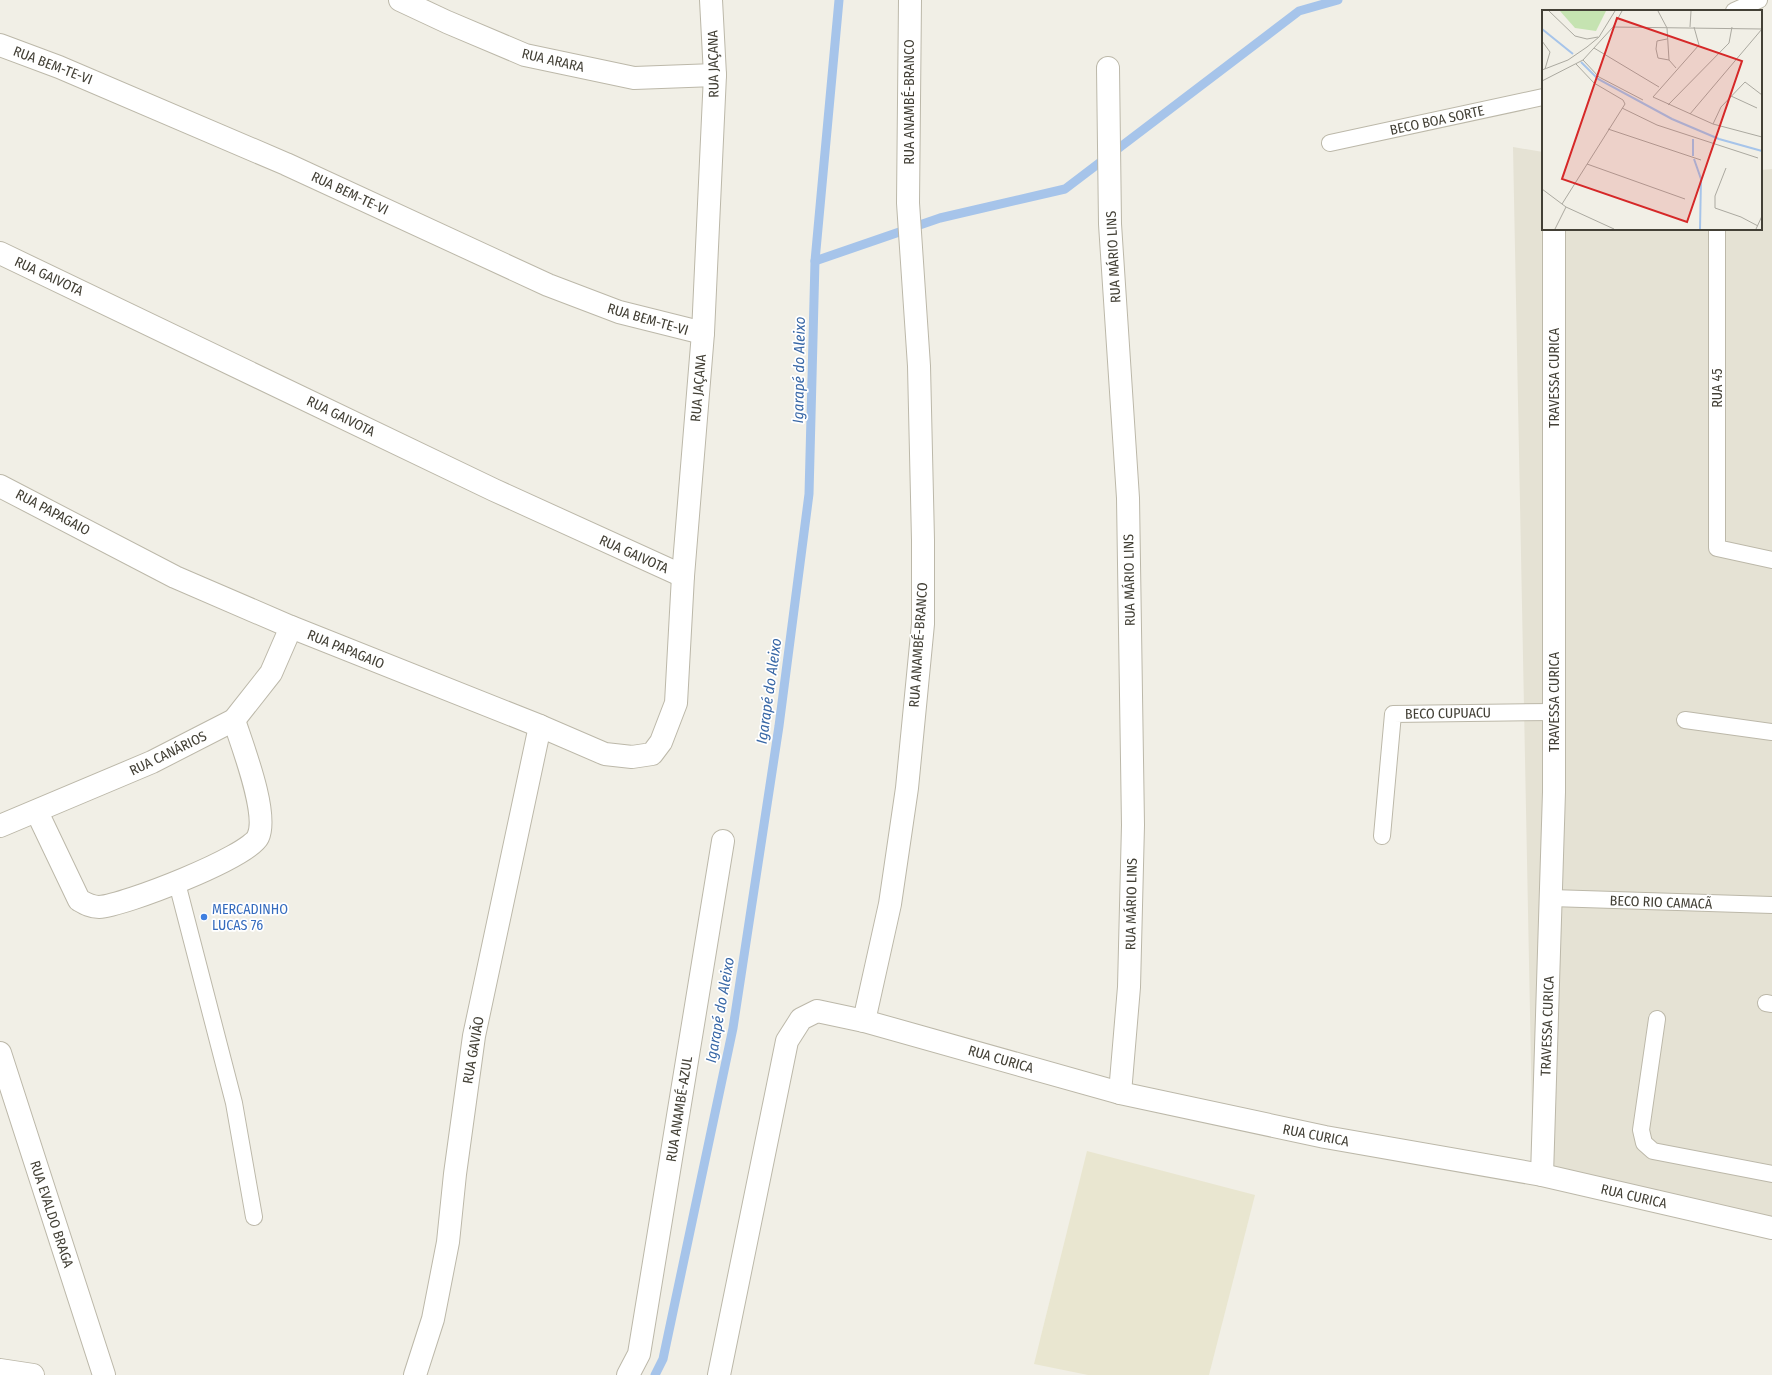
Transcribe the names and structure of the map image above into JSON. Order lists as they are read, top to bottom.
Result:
{
  "streets": {
    "street": [
      "RUA ARARA",
      "RUA JAÇANA",
      "RUA BEM-TE-VI",
      "RUA ANAMBÉ-BRANCO",
      "RUA MÁRIO LINS",
      "RUA GAIVOTA",
      "TRAVESSA CURICA",
      "RUA PAPAGAIO",
      "RUA CANÁRIOS",
      "RUA GAVIÃO",
      "RUA CURICA",
      "RUA ANAMBÉ-AZUL",
      "RUA EVALDO BRAGA"
    ],
    "lane": [
      "BECO BOA SORTE",
      "RUA 45",
      "BECO CUPUACU",
      "BECO RIO CAMACÃ"
    ]
  },
  "crossings": [
    ["RUA ARARA", "RUA JAÇANA"],
    ["RUA JAÇANA", "RUA BEM-TE-VI"],
    ["RUA JAÇANA", "RUA GAIVOTA"],
    ["RUA JAÇANA", "RUA PAPAGAIO"],
    ["RUA ANAMBÉ-BRANCO", "RUA CURICA"],
    ["RUA MÁRIO LINS", "RUA CURICA"],
    ["TRAVESSA CURICA", "BECO CUPUACU"],
    ["TRAVESSA CURICA", "BECO RIO CAMACÃ"],
    ["TRAVESSA CURICA", "RUA CURICA"],
    ["RUA PAPAGAIO", "RUA CANÁRIOS"],
    ["RUA PAPAGAIO", "RUA GAVIÃO"]
  ],
  "water": ["Igarapé do Aleixo"],
  "places": ["MERCADINHO LUCAS 76"]
}
